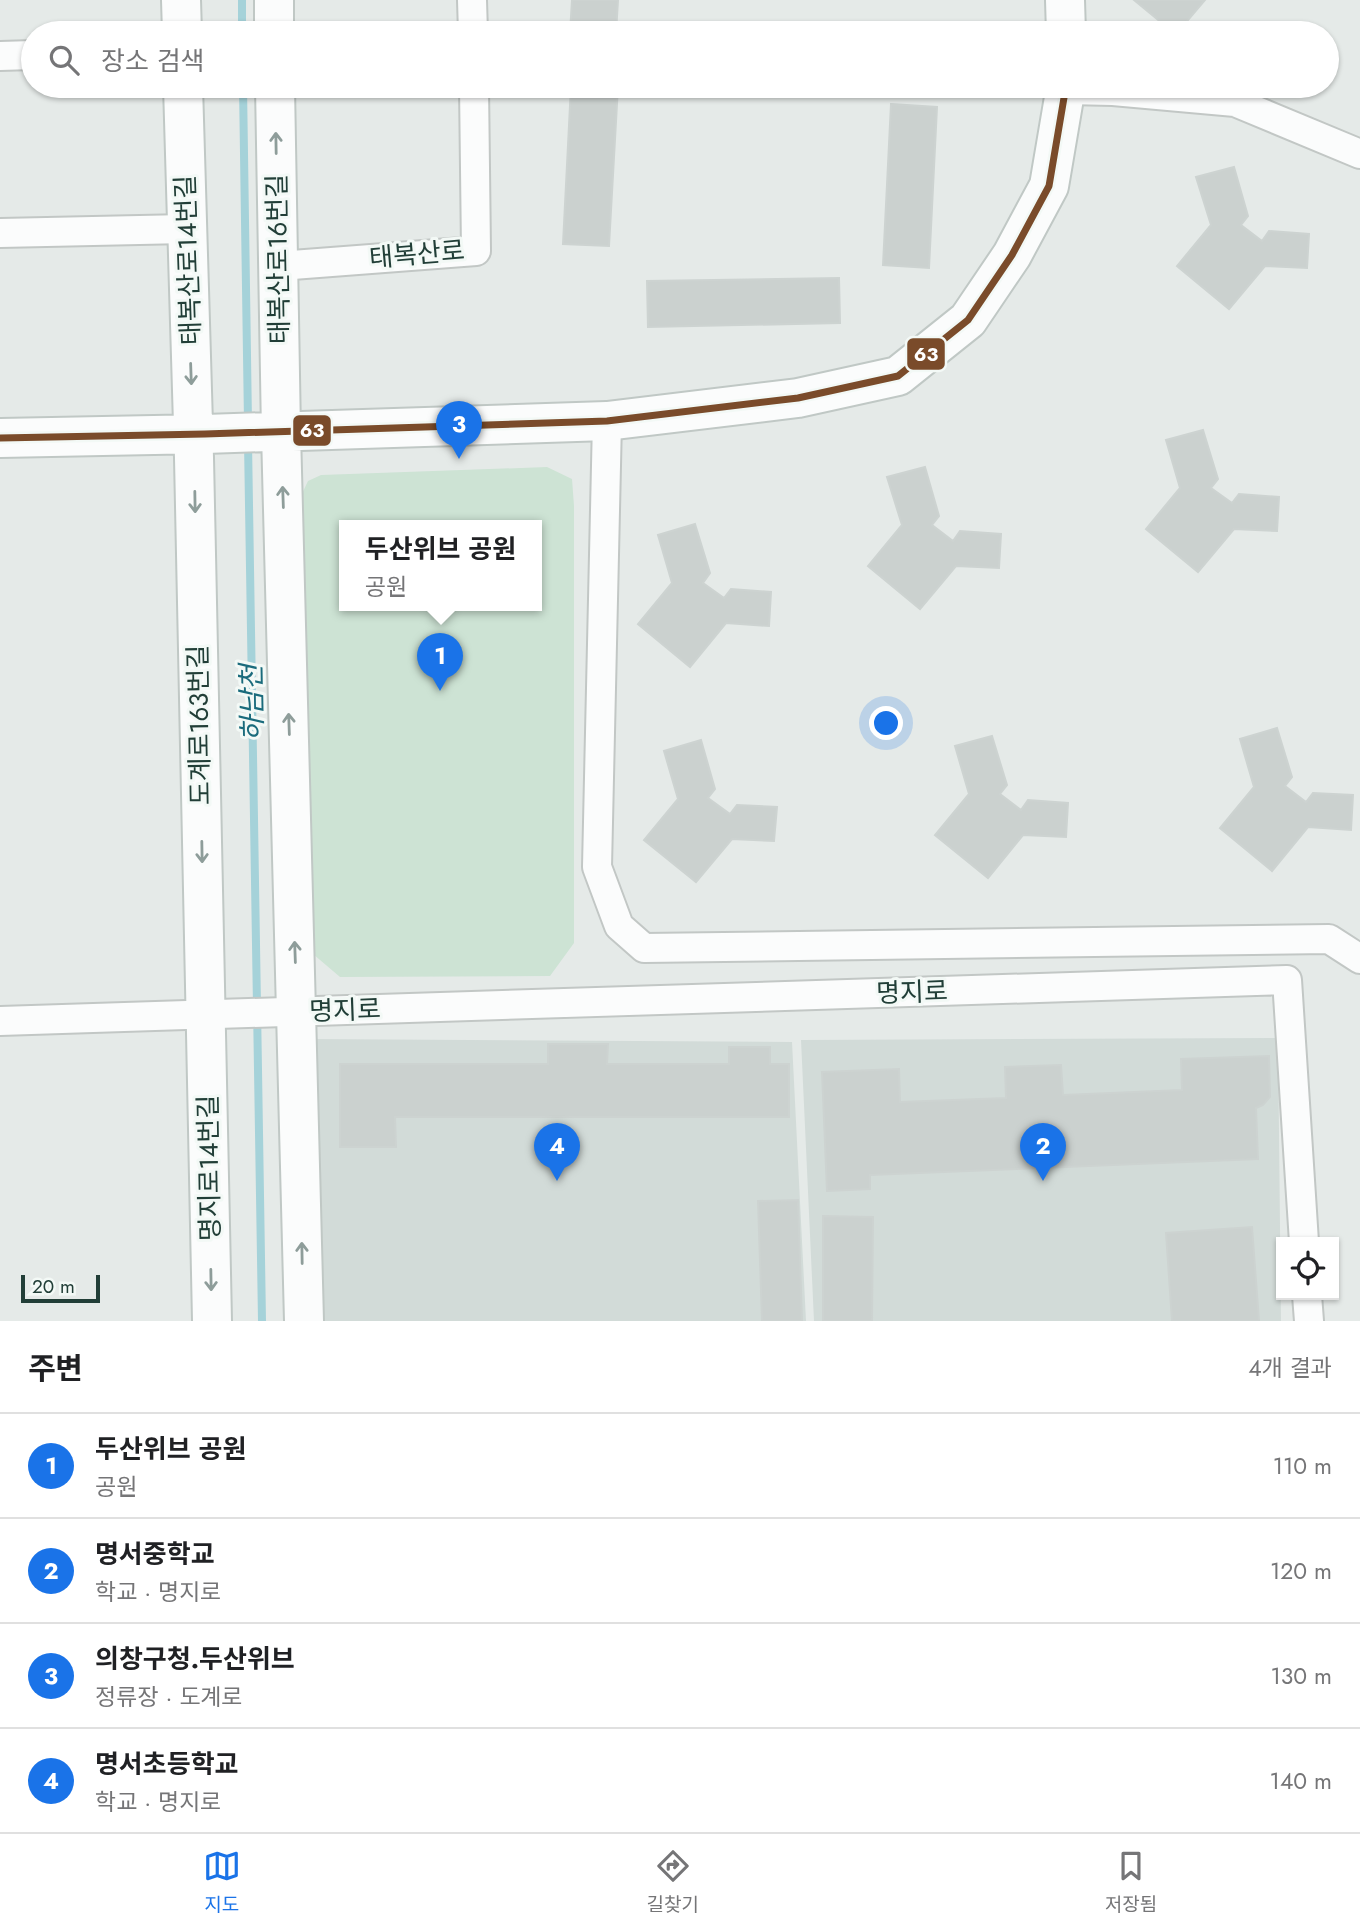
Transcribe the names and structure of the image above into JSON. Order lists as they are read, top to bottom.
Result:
{
  "streets": {
    "street": [
      "태복산로",
      "태복산로16번길",
      "태복산로14번길",
      "도계로163번길",
      "명지로",
      "명지로14번길"
    ]
  },
  "crossings": [
    ["태복산로", "태복산로16번길"],
    ["태복산로16번길", "명지로"],
    ["태복산로14번길", "도계로163번길"],
    ["도계로163번길", "명지로14번길"]
  ],
  "one_way": [
    "태복산로16번길",
    "태복산로14번길",
    "도계로163번길",
    "명지로14번길"
  ],
  "water": ["하남천"],
  "lines": ["transit line 63"],
  "scale_bar": "20 m",
  "page": {
    "search": "장소 검색",
    "pins": [
      "3",
      "1",
      "2",
      "4"
    ],
    "popup": ["두산위브 공원", "공원"],
    "scale": "20 m",
    "heading": ["주변", "4개 결과"],
    "list": [
      {
        "mark": "1",
        "name": "두산위브 공원",
        "note": "공원",
        "value": "110 m"
      },
      {
        "mark": "2",
        "name": "명서중학교",
        "note": "학교 · 명지로",
        "value": "120 m"
      },
      {
        "mark": "3",
        "name": "의창구청.두산위브",
        "note": "정류장 · 도계로",
        "value": "130 m"
      },
      {
        "mark": "4",
        "name": "명서초등학교",
        "note": "학교 · 명지로",
        "value": "140 m"
      }
    ],
    "nav": ["지도", "길찾기", "저장됨"]
  }
}
